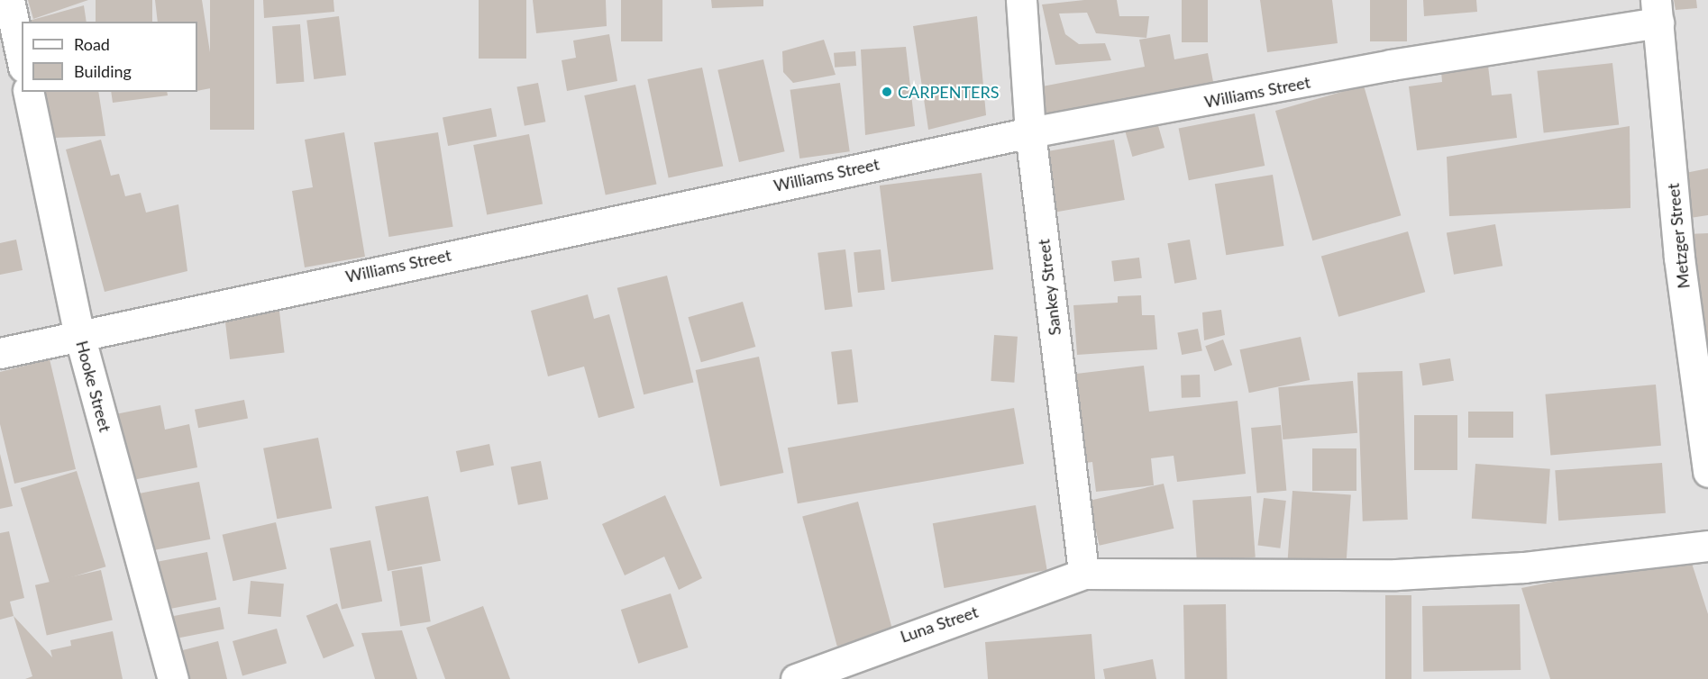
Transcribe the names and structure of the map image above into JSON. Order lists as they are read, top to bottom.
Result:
{
  "streets": {
    "street": [
      "Williams Street",
      "Metzger Street",
      "Sankey Street",
      "Hooke Street",
      "Luna Street"
    ]
  },
  "crossings": [
    ["Williams Street", "Metzger Street"],
    ["Williams Street", "Sankey Street"],
    ["Williams Street", "Hooke Street"],
    ["Sankey Street", "Luna Street"]
  ],
  "places": ["CARPENTERS"],
  "legend": ["Road", "Building"]
}
